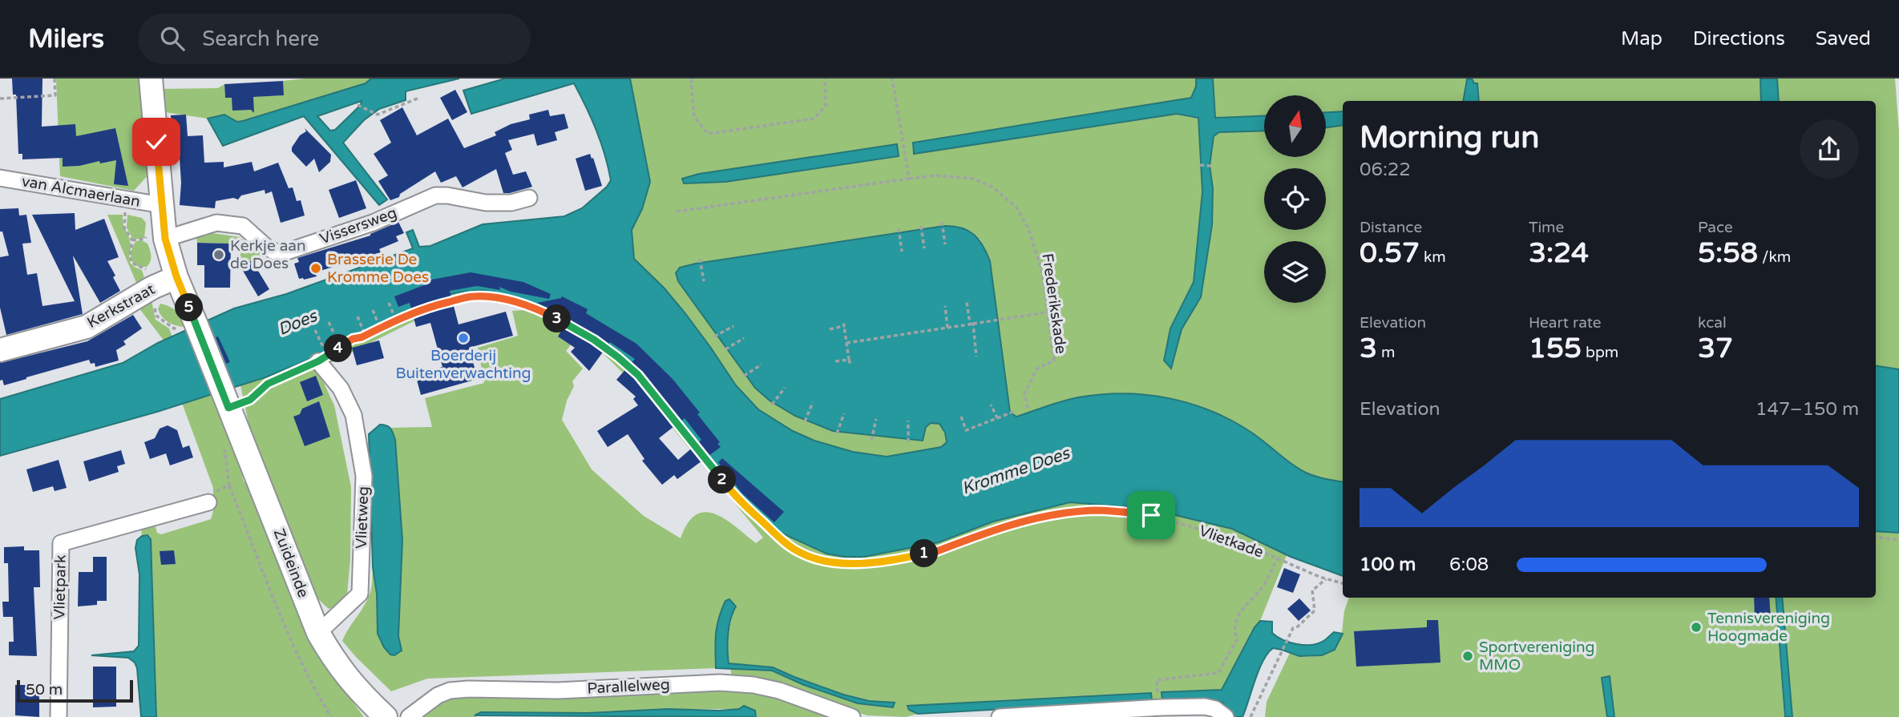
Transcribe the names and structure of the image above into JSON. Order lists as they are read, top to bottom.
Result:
{
  "streets": {
    "street": [
      "van Alcmaerlaan",
      "Vissersweg",
      "Kerkstraat",
      "Vlietweg",
      "Zuideinde",
      "Vlietpark",
      "Parallelweg"
    ],
    "path": ["Frederikskade", "Vlietkade"]
  },
  "crossings": [
    ["van Alcmaerlaan", "Zuideinde"],
    ["Vissersweg", "Zuideinde"],
    ["Kerkstraat", "Zuideinde"],
    ["Vlietweg", "Vlietkade"],
    ["Vlietweg", "Zuideinde"],
    ["Vlietkade", "Zuideinde"]
  ],
  "water": ["Does", "Kromme Does"],
  "places": [
    "Kerkje aan de Does",
    "Brasserie De Kromme Does",
    "Boerderij Buitenverwachting",
    "Tennisvereniging Hoogmade",
    "Sportvereniging MMO"
  ],
  "scale_bar": "50 m",
  "north": "top",
  "page": {
    "header": "Milers",
    "search": "Search here",
    "nav": ["Map", "Directions", "Saved"],
    "heading": ["Morning run", "06:22"],
    "stats": [
      ["Distance", "0.57 km"],
      ["Time", "3:24"],
      ["Pace", "5:58 /km"],
      ["Elevation", "3 m"],
      ["Heart rate", "155 bpm"],
      ["kcal", "37"]
    ],
    "pins": [
      "5",
      "3",
      "4",
      "2",
      "1"
    ],
    "chart": ["Elevation", "147–150 m"],
    "list": [
      {
        "name": "100 m",
        "note": "6:08"
      }
    ],
    "scale": "50 m"
  }
}
